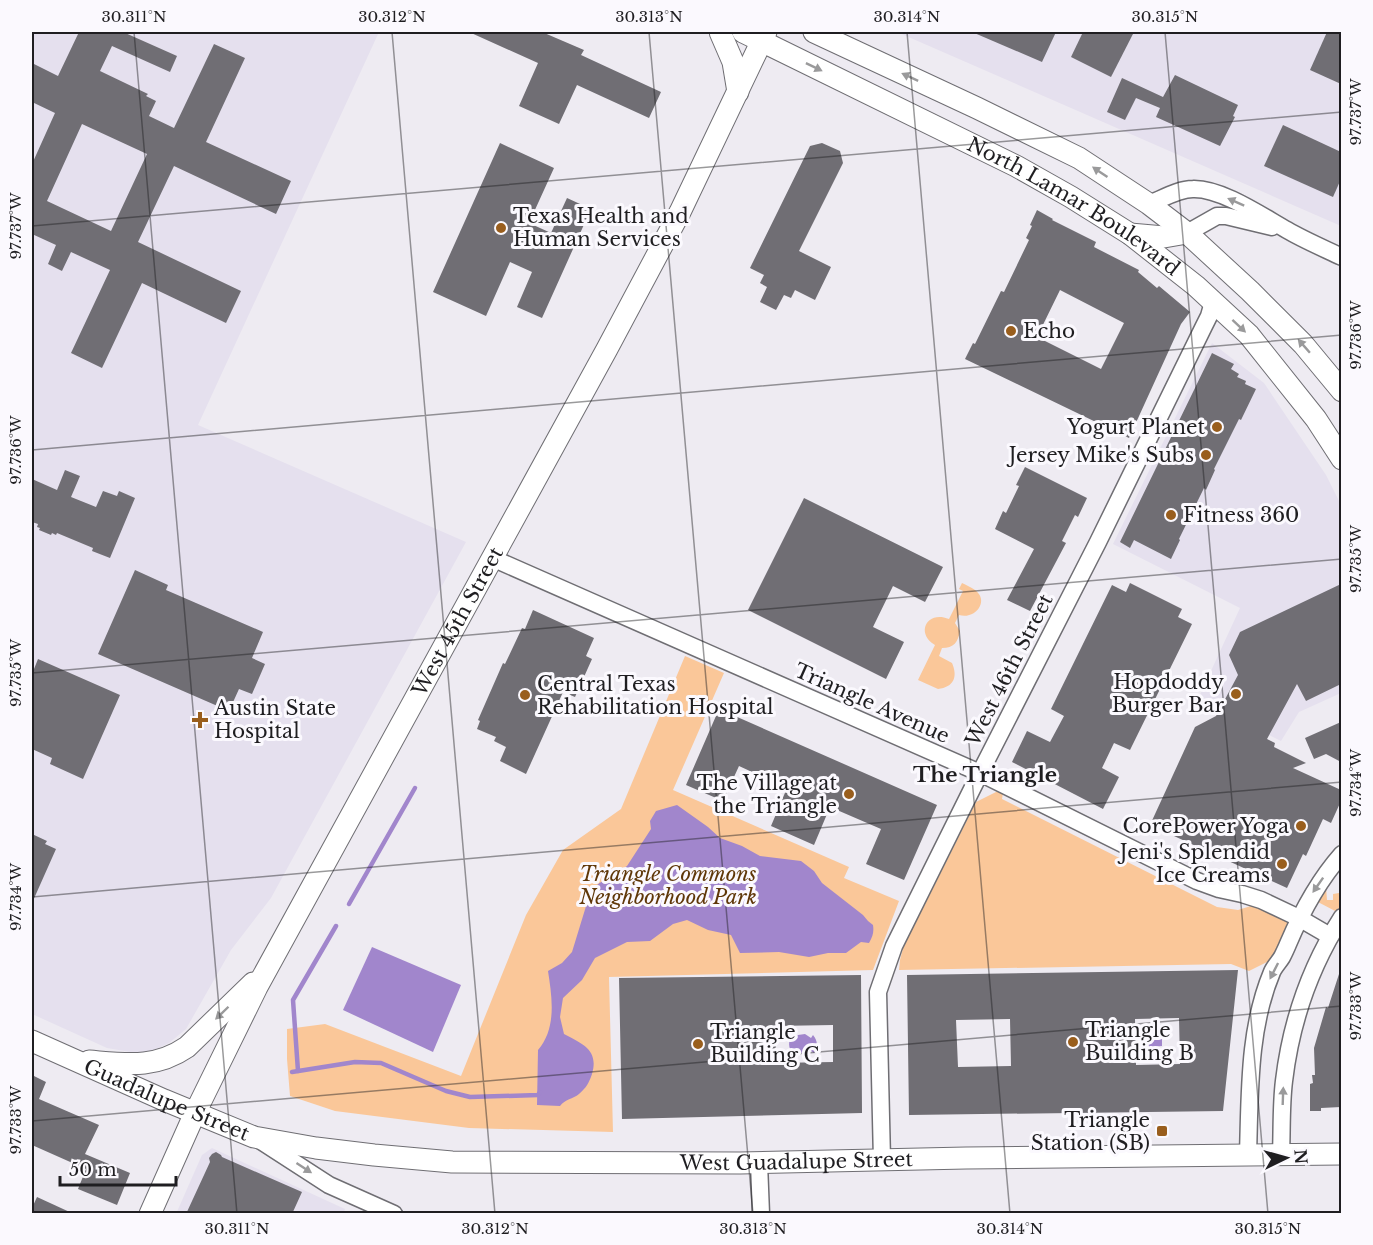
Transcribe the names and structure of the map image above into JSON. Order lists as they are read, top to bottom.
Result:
{
  "streets": {
    "main road": [
      "North Lamar Boulevard",
      "West 45th Street",
      "Guadalupe Street",
      "West Guadalupe Street"
    ],
    "street": ["West 46th Street", "Triangle Avenue"]
  },
  "crossings": [
    ["North Lamar Boulevard", "West 45th Street"],
    ["North Lamar Boulevard", "West 46th Street"],
    ["West 45th Street", "Triangle Avenue"],
    ["West 45th Street", "Guadalupe Street"],
    ["West 46th Street", "Triangle Avenue"],
    ["West 46th Street", "West Guadalupe Street"],
    ["Guadalupe Street", "West Guadalupe Street"]
  ],
  "one_way": ["Guadalupe Street"],
  "districts": ["The Triangle"],
  "parks": ["Triangle Commons Neighborhood Park"],
  "places": {
    "other": [
      "Texas Health and Human Services",
      "Echo",
      "Yogurt Planet",
      "Jersey Mike's Subs",
      "Fitness 360",
      "Hopdoddy Burger Bar",
      "Central Texas Rehabilitation Hospital",
      "The Village at the Triangle",
      "CorePower Yoga",
      "Jeni's Splendid Ice Creams",
      "Triangle Building B",
      "Triangle Building C"
    ],
    "health": ["Austin State Hospital"],
    "transit": ["Triangle Station (SB)"]
  },
  "scale_bar": "50 m",
  "north": "right",
  "coordinates": [
    "30.311°N",
    "30.312°N",
    "30.313°N",
    "30.314°N",
    "30.315°N",
    "97.737°W",
    "97.736°W",
    "97.735°W",
    "97.734°W",
    "97.733°W"
  ]
}
